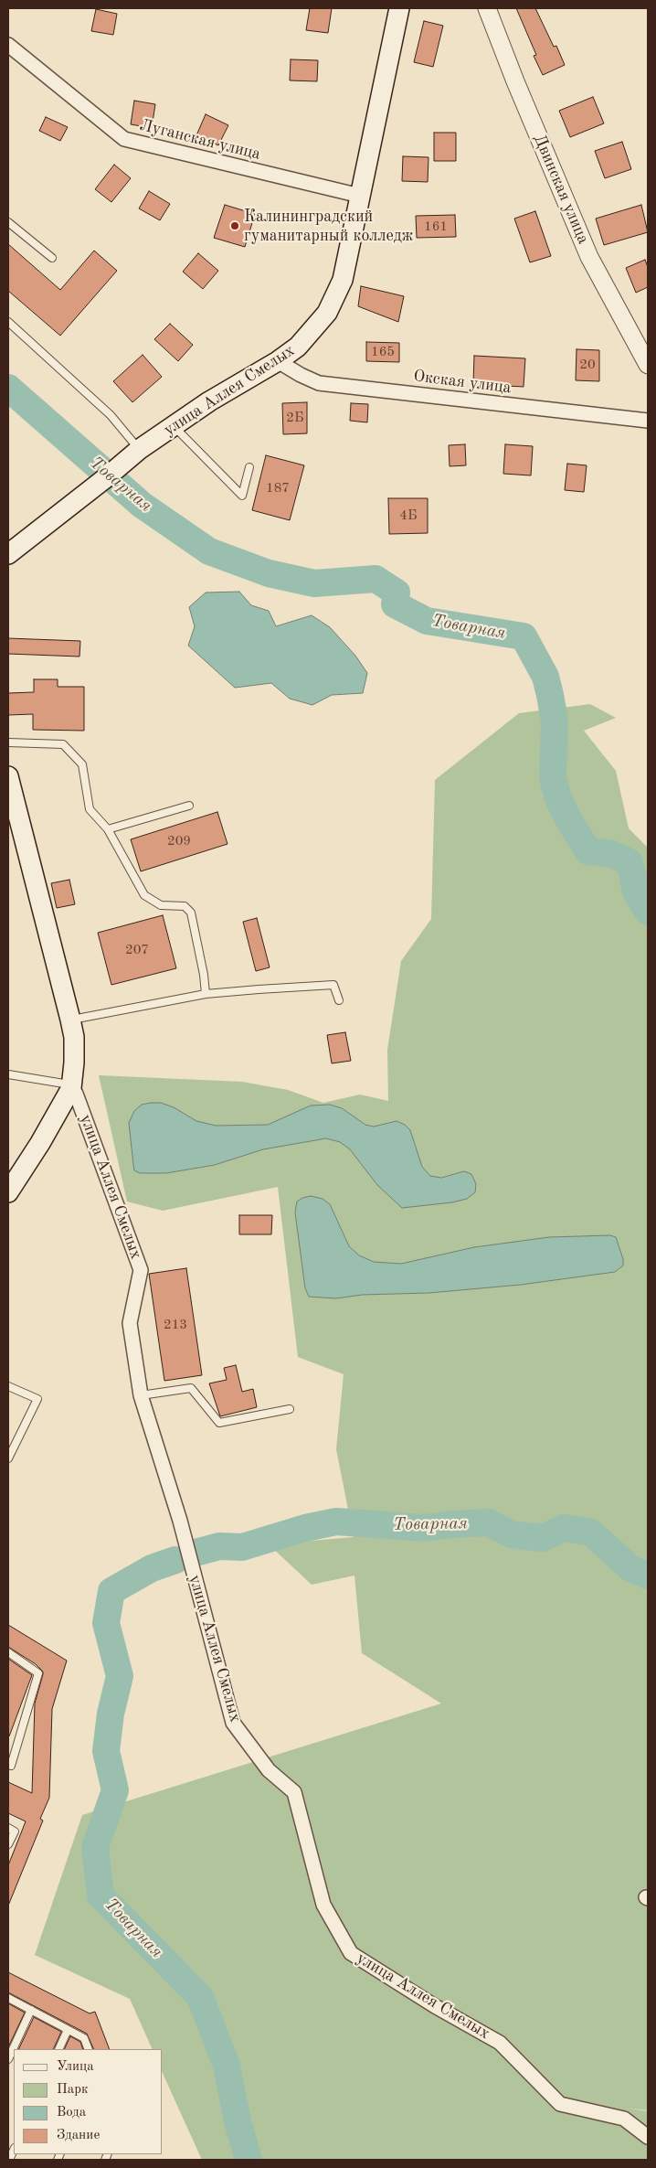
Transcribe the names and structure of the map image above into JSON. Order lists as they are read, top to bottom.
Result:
{
  "streets": {
    "main road": ["улица Аллея Смелых"],
    "street": ["Луганская улица", "Двинская улица", "Окская улица"]
  },
  "crossings": [
    ["Луганская улица", "улица Аллея Смелых"],
    ["Окская улица", "улица Аллея Смелых"]
  ],
  "water": ["Товарная"],
  "places": ["Калининградский гуманитарный колледж"],
  "house_numbers": [
    "161",
    "165",
    "20",
    "2Б",
    "187",
    "4Б",
    "209",
    "207",
    "213"
  ],
  "legend": [
    "Улица",
    "Парк",
    "Вода",
    "Здание"
  ]
}
